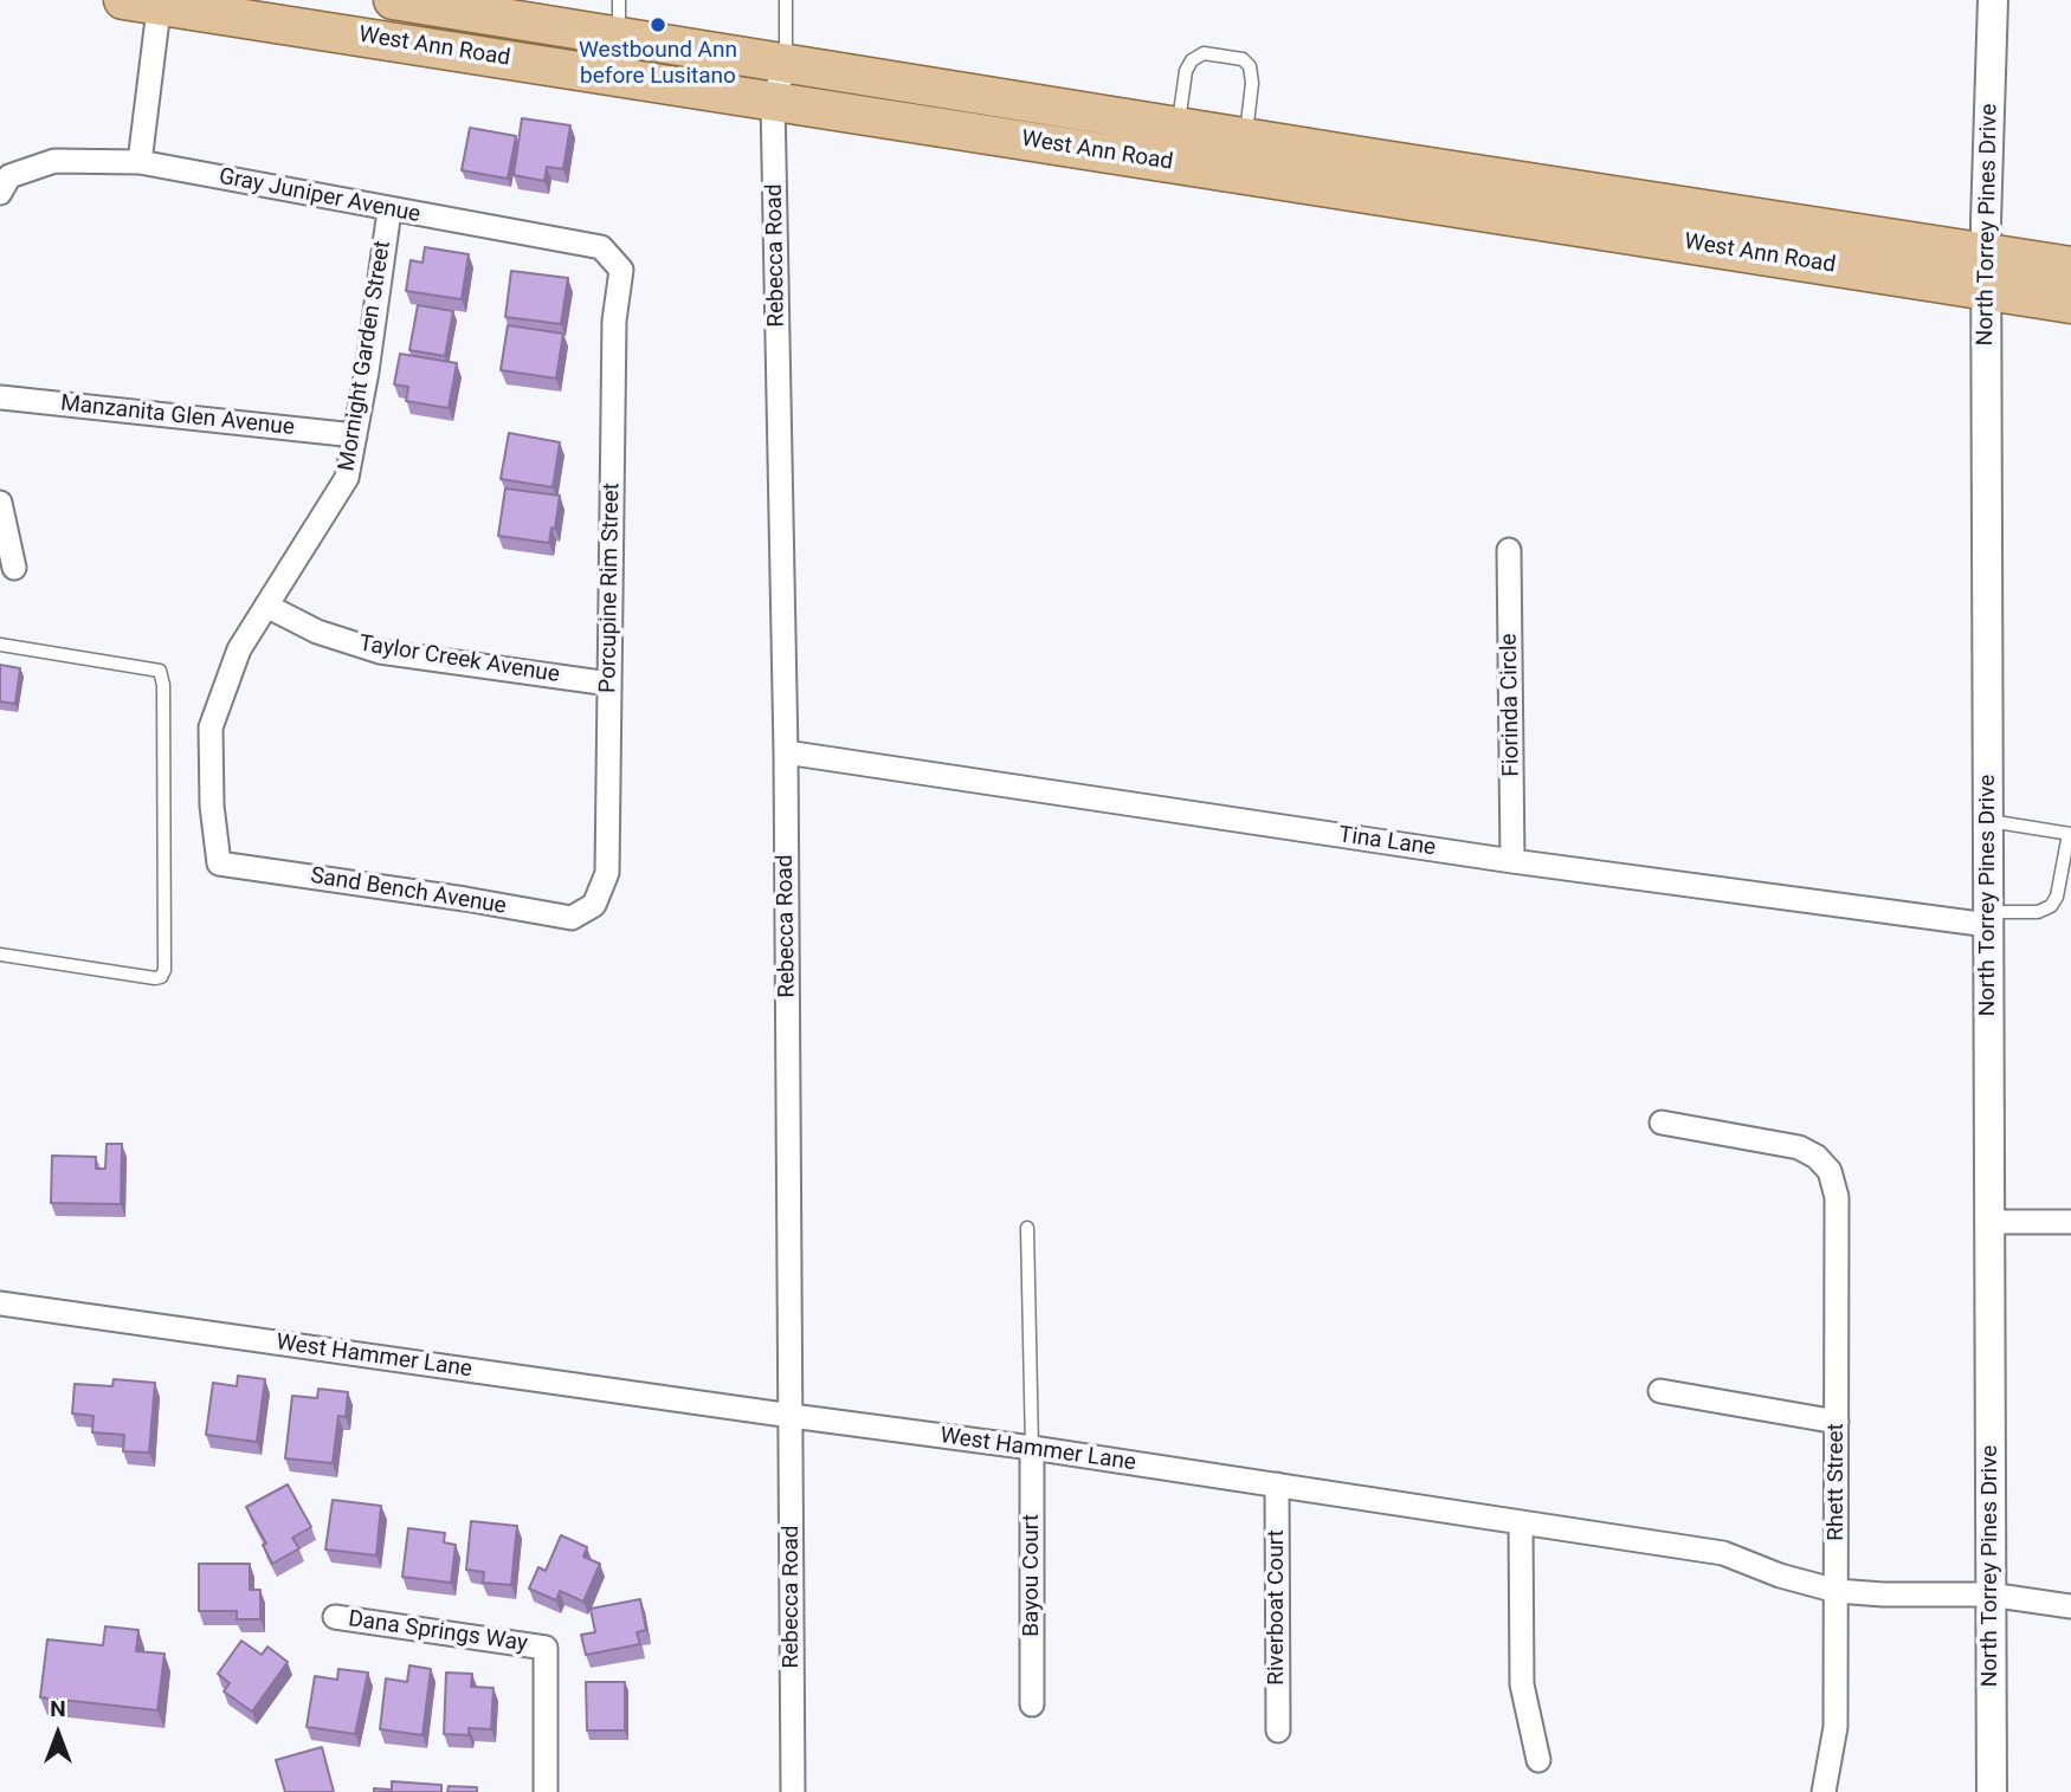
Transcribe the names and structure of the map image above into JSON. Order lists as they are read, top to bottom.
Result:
{
  "streets": {
    "main road": ["West Ann Road"],
    "street": [
      "Gray Juniper Avenue",
      "North Torrey Pines Drive",
      "Rebecca Road",
      "Mornight Garden Street",
      "Manzanita Glen Avenue",
      "Porcupine Rim Street",
      "Taylor Creek Avenue",
      "Fiorinda Circle",
      "Tina Lane",
      "Sand Bench Avenue",
      "West Hammer Lane",
      "Rhett Street",
      "Bayou Court",
      "Riverboat Court",
      "Dana Springs Way"
    ]
  },
  "crossings": [
    ["West Ann Road", "North Torrey Pines Drive"],
    ["West Ann Road", "Rebecca Road"],
    ["Gray Juniper Avenue", "Mornight Garden Street"],
    ["Gray Juniper Avenue", "Porcupine Rim Street"],
    ["North Torrey Pines Drive", "Tina Lane"],
    ["North Torrey Pines Drive", "West Hammer Lane"],
    ["Rebecca Road", "Tina Lane"],
    ["Rebecca Road", "West Hammer Lane"],
    ["Mornight Garden Street", "Manzanita Glen Avenue"],
    ["Mornight Garden Street", "Taylor Creek Avenue"],
    ["Mornight Garden Street", "Sand Bench Avenue"],
    ["Porcupine Rim Street", "Taylor Creek Avenue"],
    ["Porcupine Rim Street", "Sand Bench Avenue"],
    ["Fiorinda Circle", "Tina Lane"],
    ["West Hammer Lane", "Rhett Street"],
    ["West Hammer Lane", "Bayou Court"],
    ["West Hammer Lane", "Riverboat Court"]
  ],
  "places": ["Westbound Ann before Lusitano"],
  "north": "top"
}
